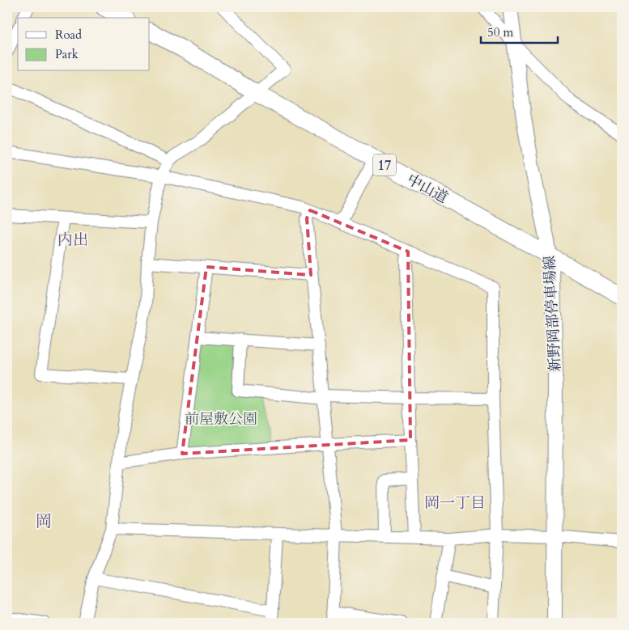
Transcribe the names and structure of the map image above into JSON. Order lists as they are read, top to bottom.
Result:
{
  "streets": {
    "highway": ["17", "中山道"],
    "main road": ["新野岡部停車場線"]
  },
  "crossings": [
    ["中山道", "新野岡部停車場線"]
  ],
  "districts": ["内出", "岡一丁目", "岡"],
  "parks": ["前屋敷公園"],
  "legend": ["Road", "Park"],
  "scale_bar": "50 m"
}
